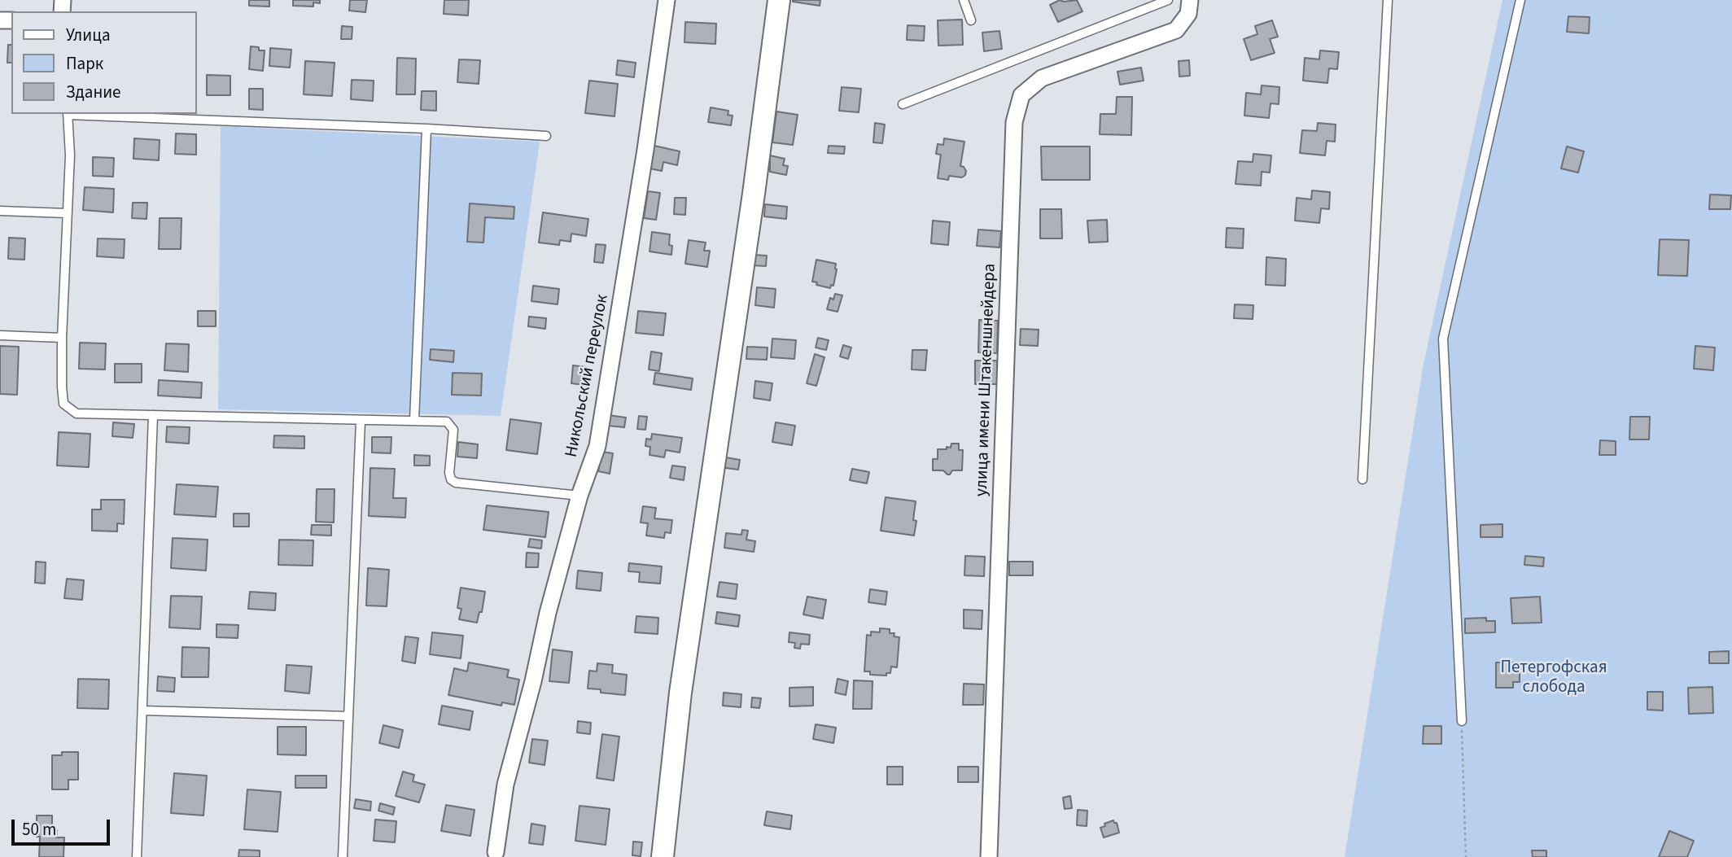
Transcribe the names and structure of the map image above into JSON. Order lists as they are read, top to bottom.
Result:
{
  "streets": {
    "street": ["Никольский переулок", "улица имени Штакеншнейдера"]
  },
  "parks": ["Петергофская слобода"],
  "legend": ["Улица", "Парк", "Здание"],
  "scale_bar": "50 m"
}
